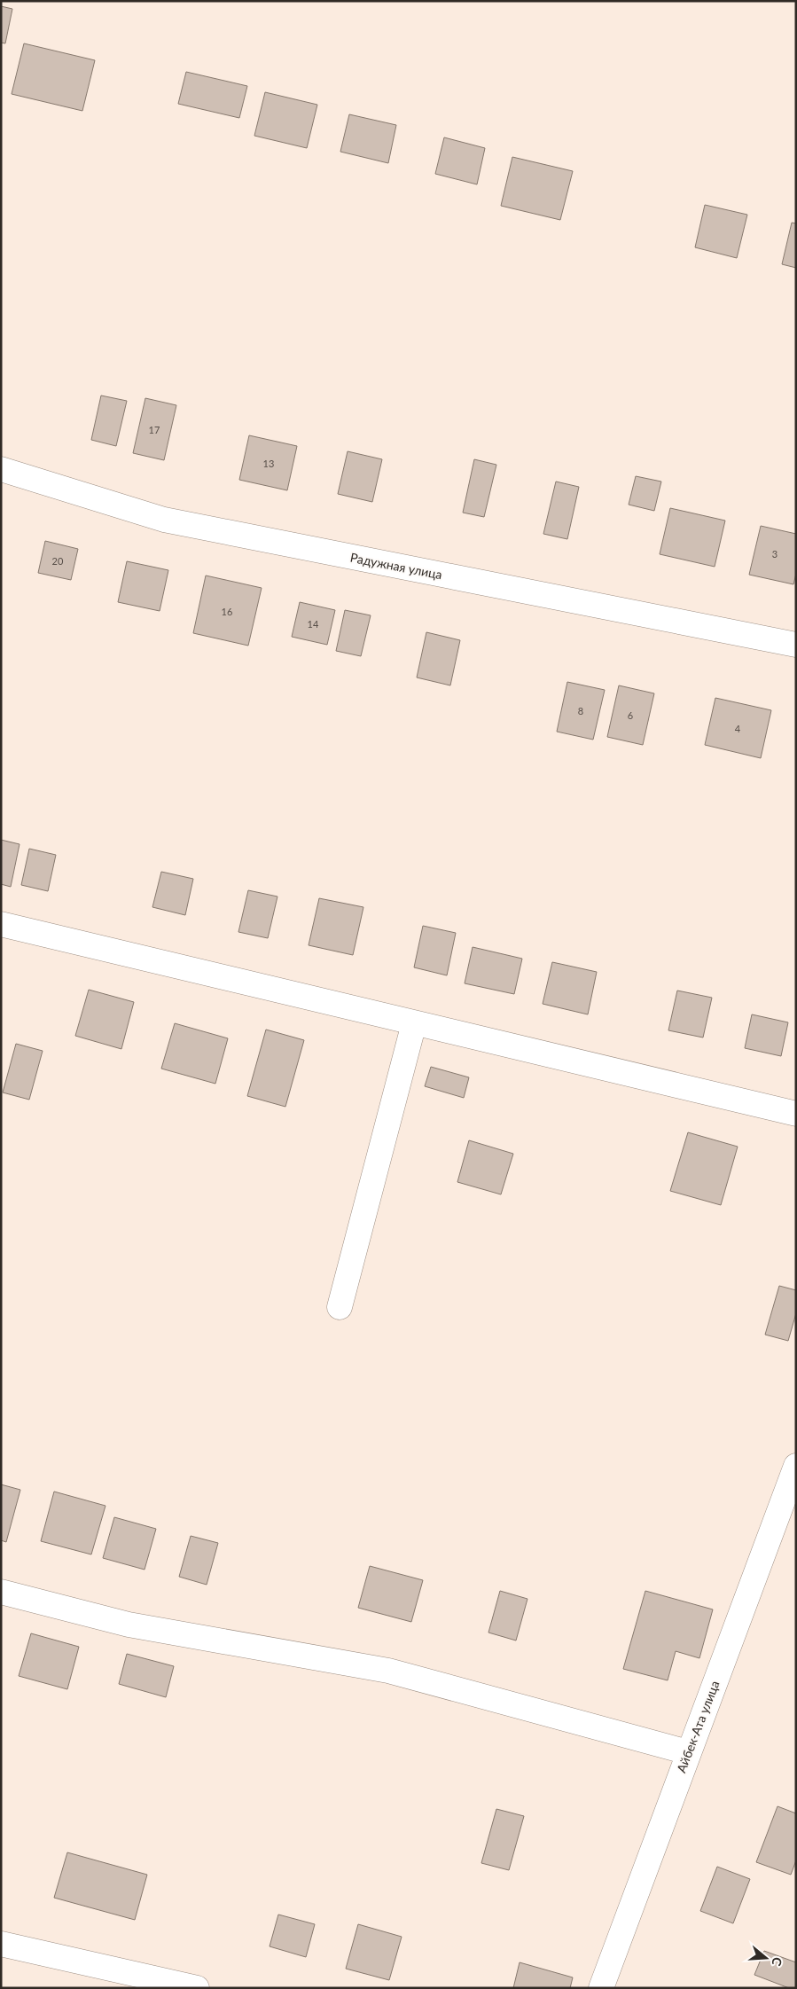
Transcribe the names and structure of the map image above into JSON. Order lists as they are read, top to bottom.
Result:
{
  "streets": {
    "street": ["Радужная улица", "Айбек-Ата улица"]
  },
  "house_numbers": [
    "17",
    "13",
    "3",
    "20",
    "16",
    "14",
    "8",
    "6",
    "4"
  ],
  "north": "right"
}
